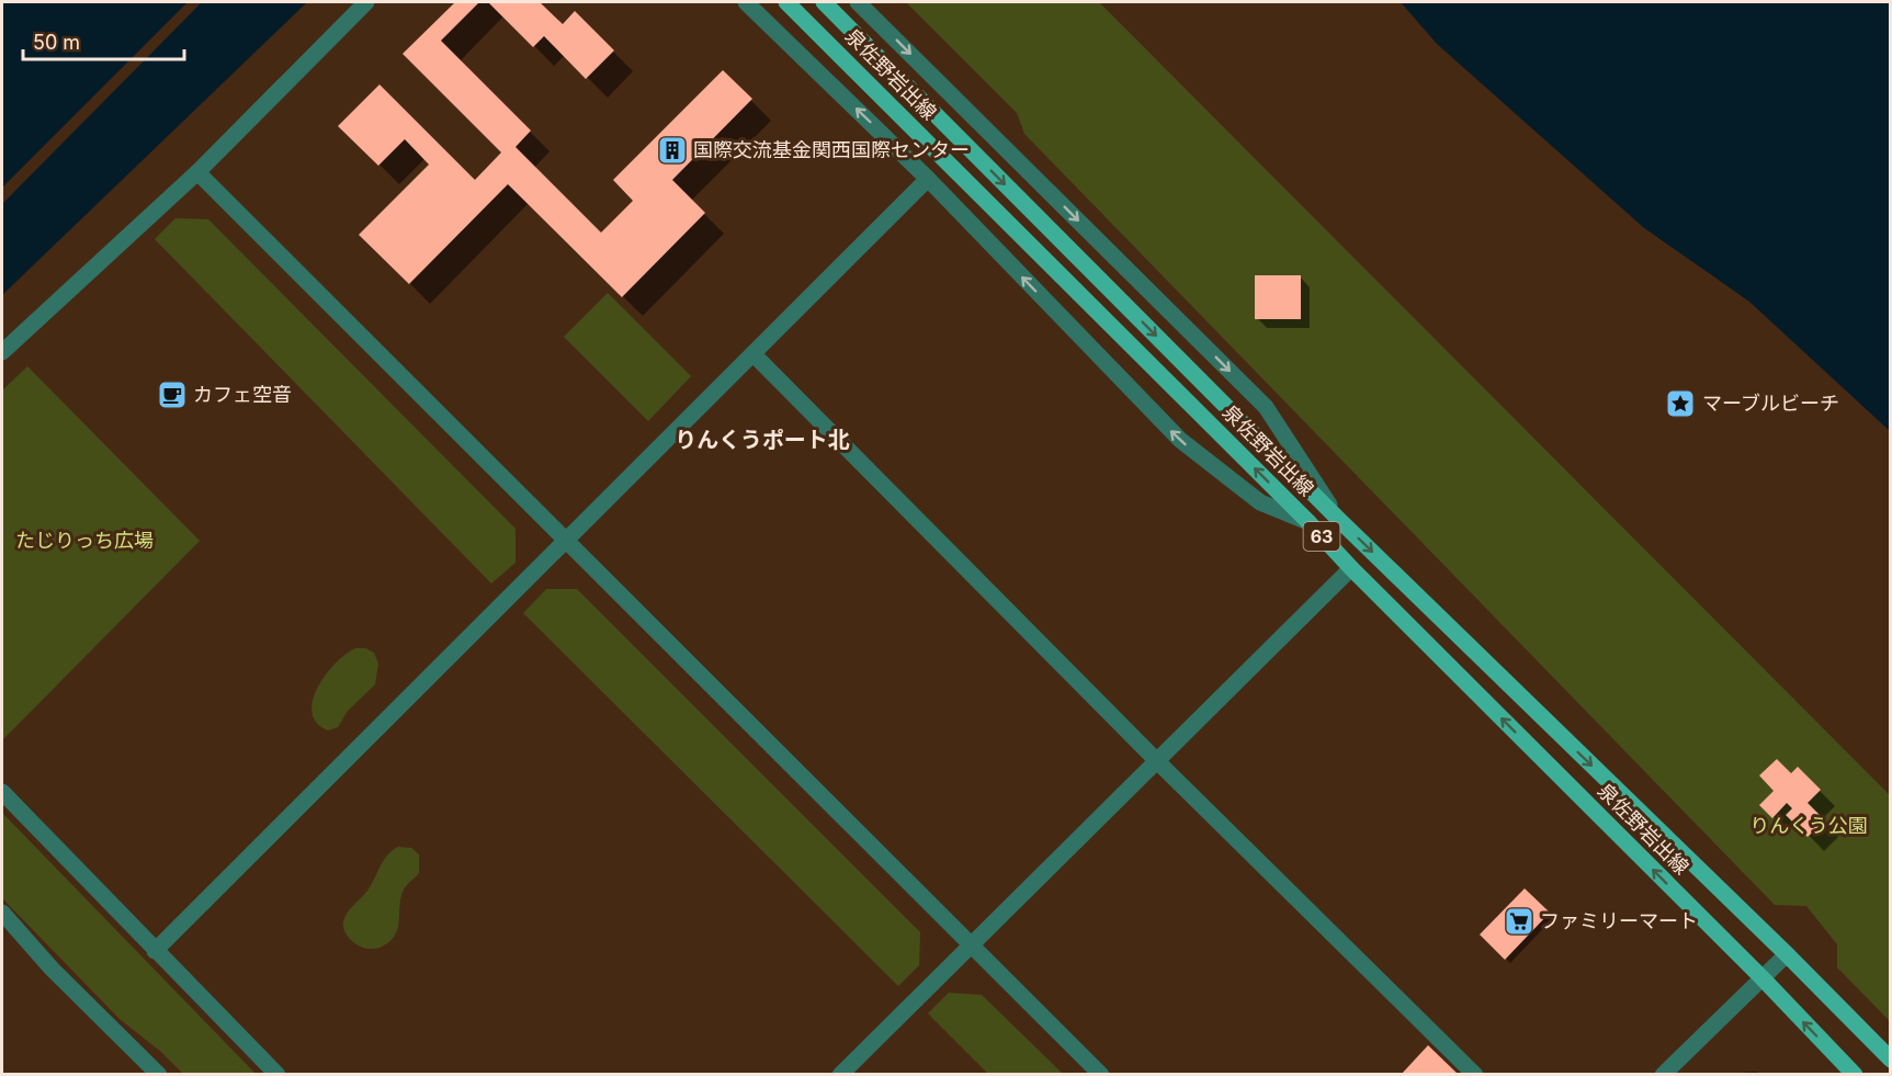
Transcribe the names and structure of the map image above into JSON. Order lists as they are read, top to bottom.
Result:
{
  "streets": {
    "main road": ["泉佐野岩出線", "63"]
  },
  "districts": ["りんくうポート北"],
  "parks": ["たじりっち広場", "りんくう公園"],
  "places": {
    "building": ["国際交流基金関西国際センター"],
    "cafe": ["カフェ空音"],
    "place": ["マーブルビーチ"],
    "supermarket": ["ファミリーマート"]
  },
  "scale_bar": "50 m"
}
